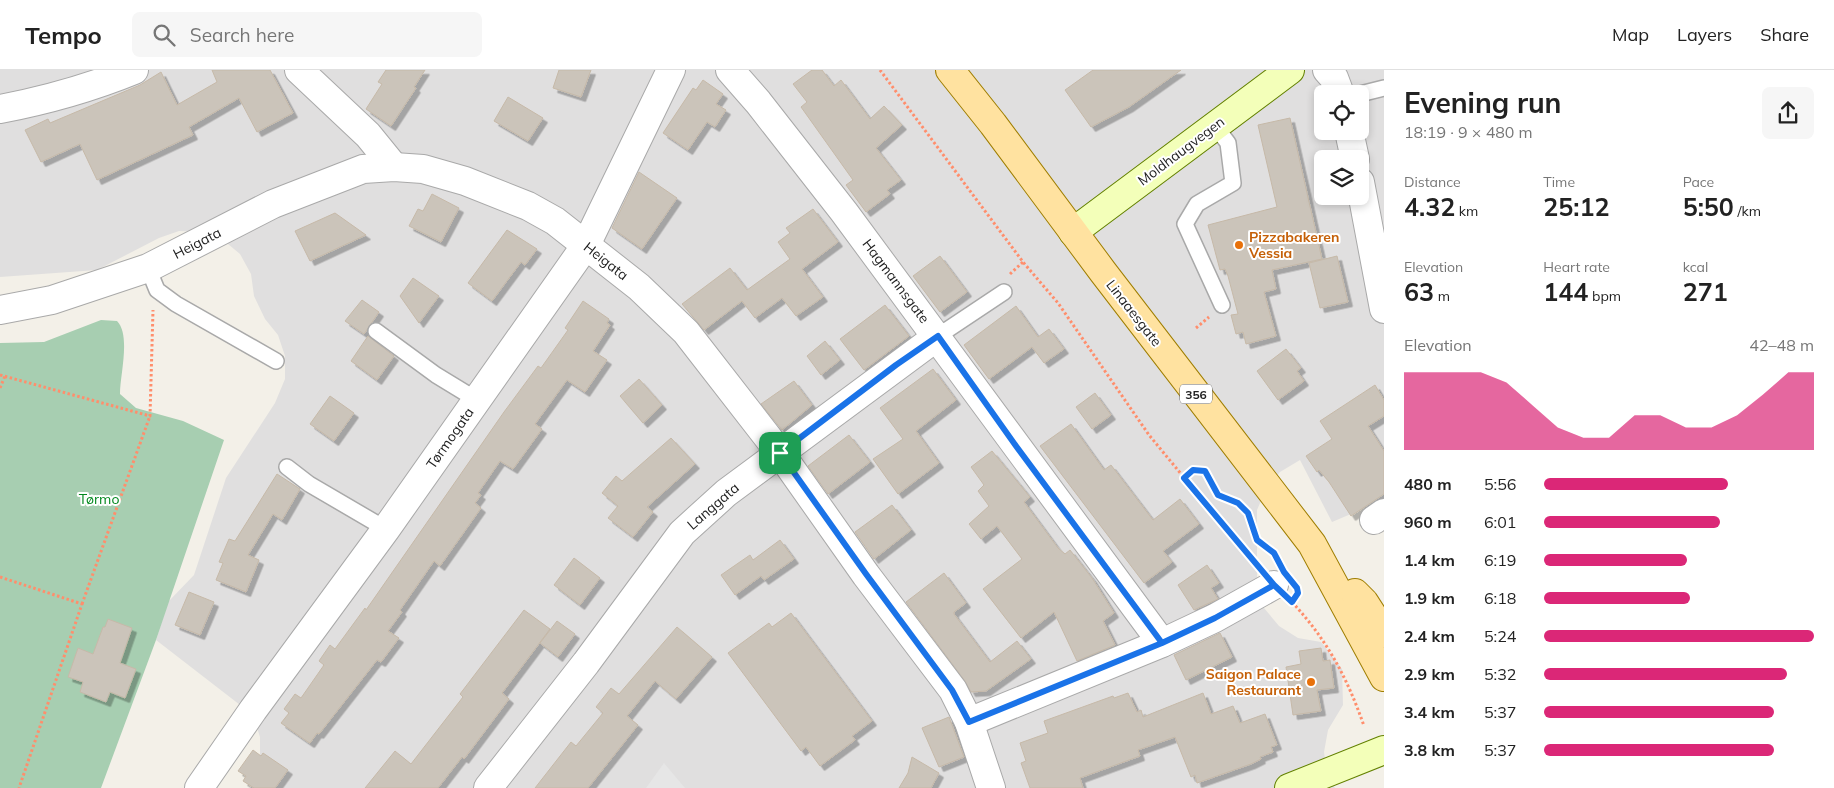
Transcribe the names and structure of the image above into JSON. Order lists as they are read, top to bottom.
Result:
{
  "streets": {
    "main road": ["Linaaesgate", "356"],
    "street": [
      "Moldhaugvegen",
      "Heigata",
      "Hagmannsgate",
      "Tørmogata",
      "Langgata"
    ]
  },
  "crossings": [
    ["Moldhaugvegen", "Linaaesgate"],
    ["Heigata", "Tørmogata"],
    ["Heigata", "Langgata"],
    ["Hagmannsgate", "Langgata"]
  ],
  "parks": ["Tørmo"],
  "places": ["Pizzabakeren Vessia", "Saigon Palace Restaurant"],
  "page": {
    "header": "Tempo",
    "search": "Search here",
    "nav": ["Map", "Layers", "Share"],
    "heading": ["Evening run", "18:19 · 9 × 480 m"],
    "stats": [
      ["Distance", "4.32 km"],
      ["Time", "25:12"],
      ["Pace", "5:50 /km"],
      ["Elevation", "63 m"],
      ["Heart rate", "144 bpm"],
      ["kcal", "271"]
    ],
    "chart": ["Elevation", "42–48 m"],
    "list": [
      {
        "name": "480 m",
        "note": "5:56"
      },
      {
        "name": "960 m",
        "note": "6:01"
      },
      {
        "name": "1.4 km",
        "note": "6:19"
      },
      {
        "name": "1.9 km",
        "note": "6:18"
      },
      {
        "name": "2.4 km",
        "note": "5:24"
      },
      {
        "name": "2.9 km",
        "note": "5:32"
      },
      {
        "name": "3.4 km",
        "note": "5:37"
      },
      {
        "name": "3.8 km",
        "note": "5:37"
      }
    ]
  }
}
